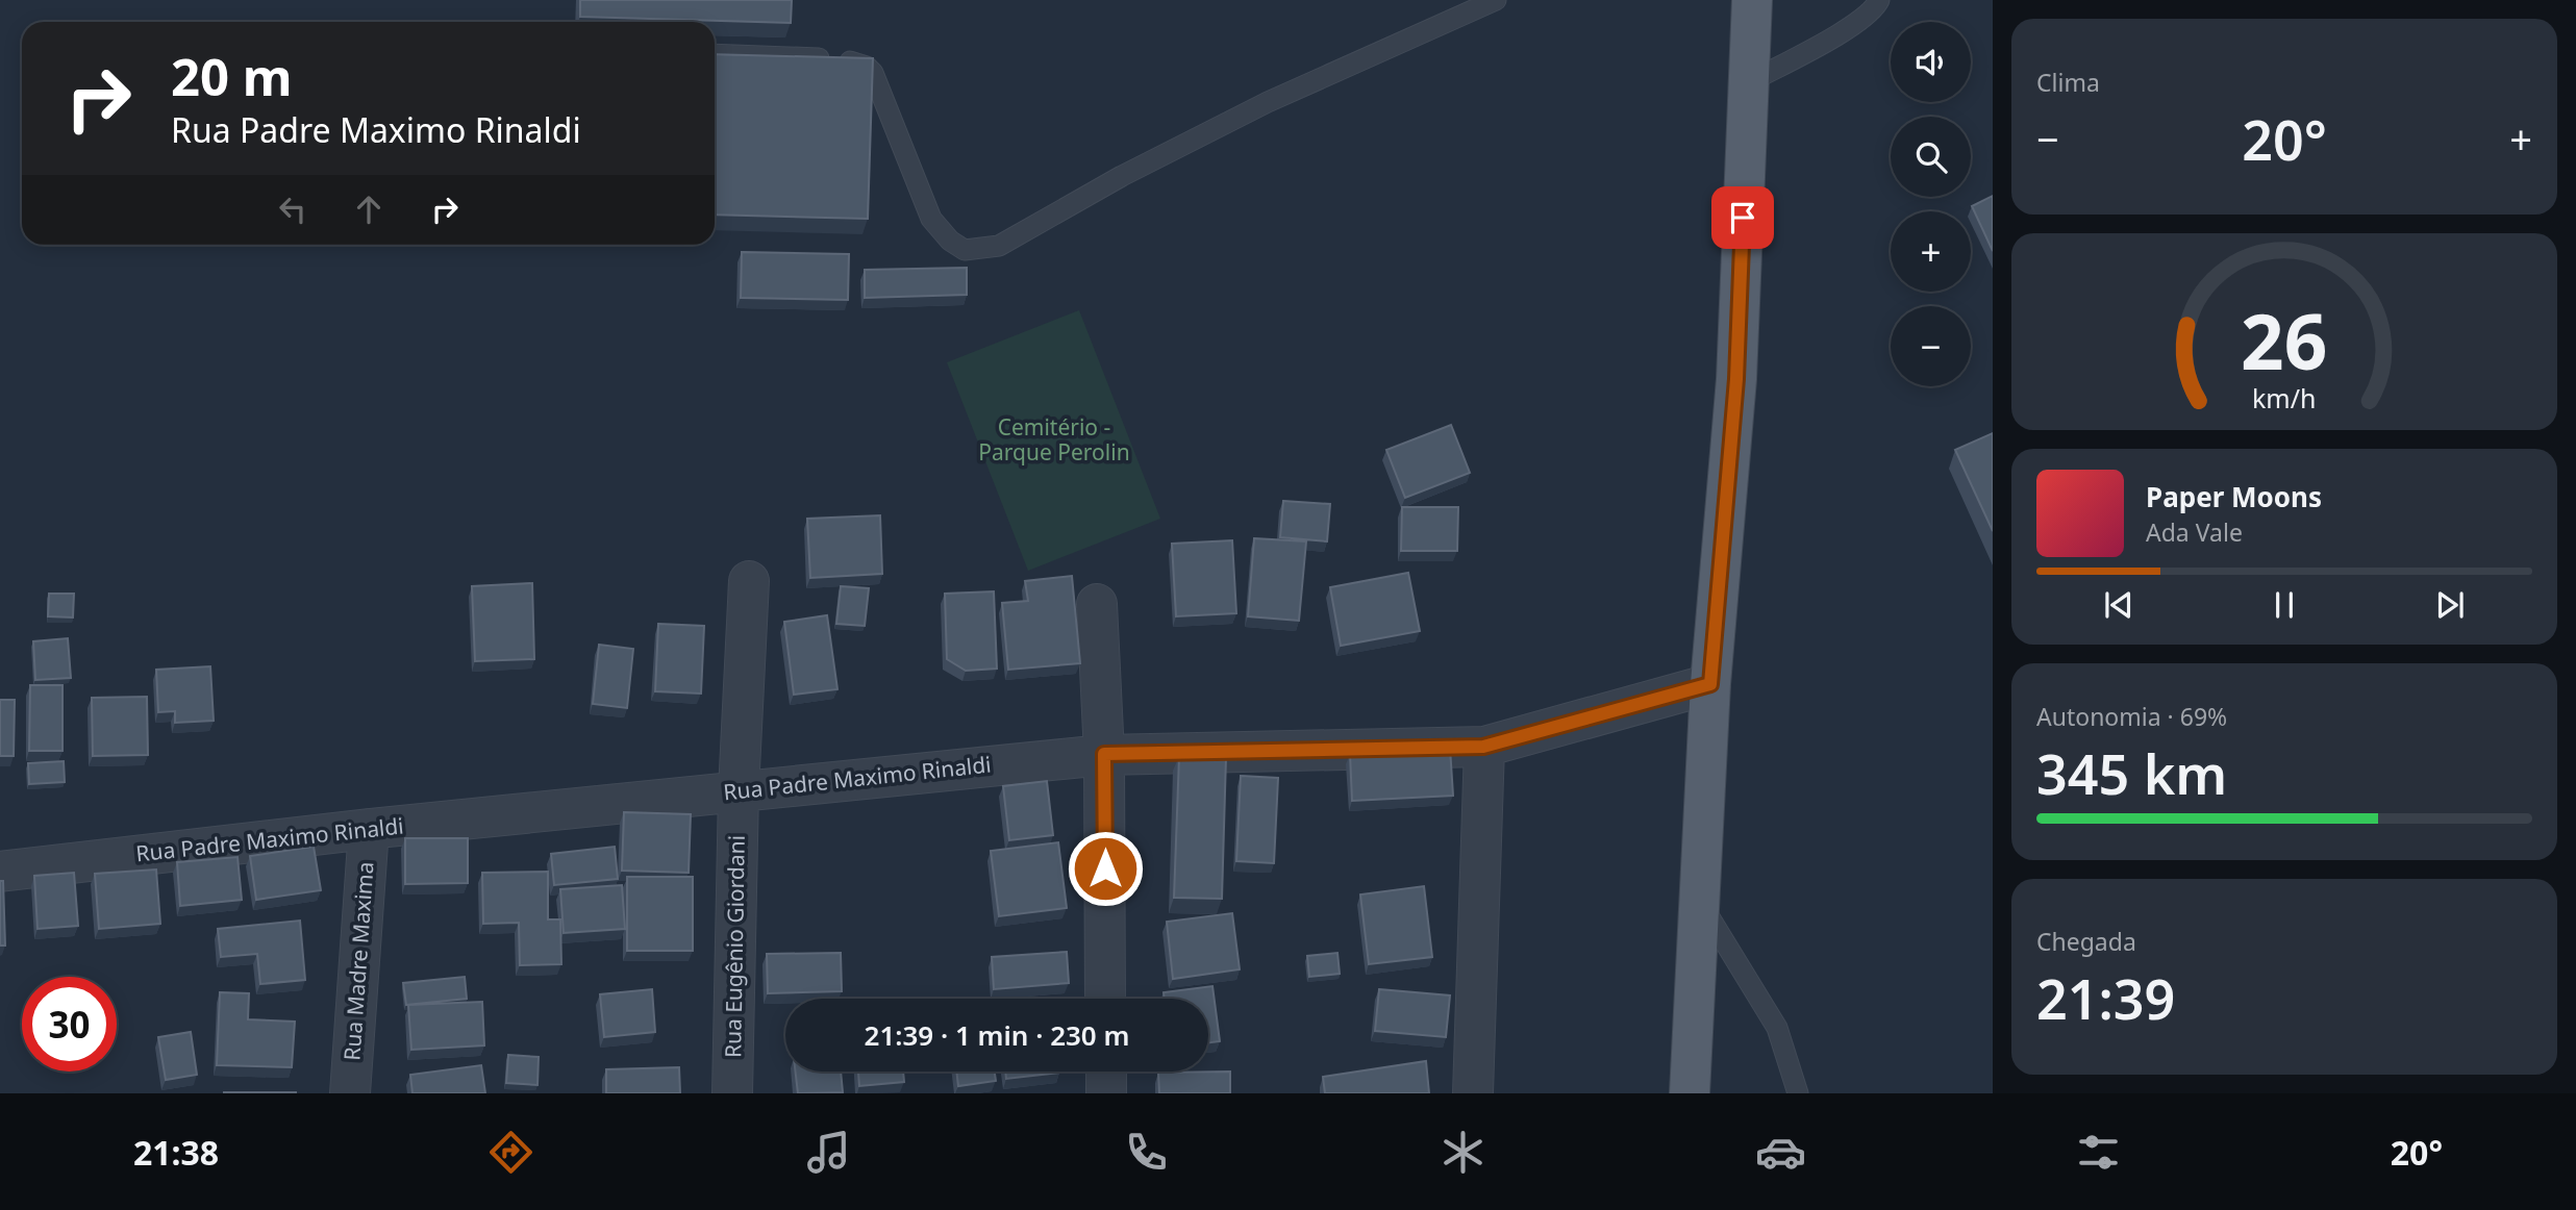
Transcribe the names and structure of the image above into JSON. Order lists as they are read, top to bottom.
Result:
{
  "streets": {
    "street": ["Rua Padre Maximo Rinaldi", "Rua Eugênio Giordani", "Rua Madre Maxima"]
  },
  "crossings": [
    ["Rua Padre Maximo Rinaldi", "Rua Eugênio Giordani"],
    ["Rua Padre Maximo Rinaldi", "Rua Madre Maxima"]
  ],
  "parks": ["Cemitério - Parque Perolin"],
  "page": {
    "tile": [
      "Clima",
      ["Autonomia · 69%", "345 km"],
      ["Chegada", "21:39"]
    ],
    "map_buttons": ["+", "−"],
    "turn": ["20 m", "Rua Padre Maximo Rinaldi"],
    "heat": ["−", "20°", "+"],
    "song": ["Paper Moons", "Ada Vale"],
    "limit": "30",
    "trip": "21:39 · 1 min · 230 m",
    "tabs": ["21:38", "20°"],
    "gauge": ["26", "km/h"]
  }
}
